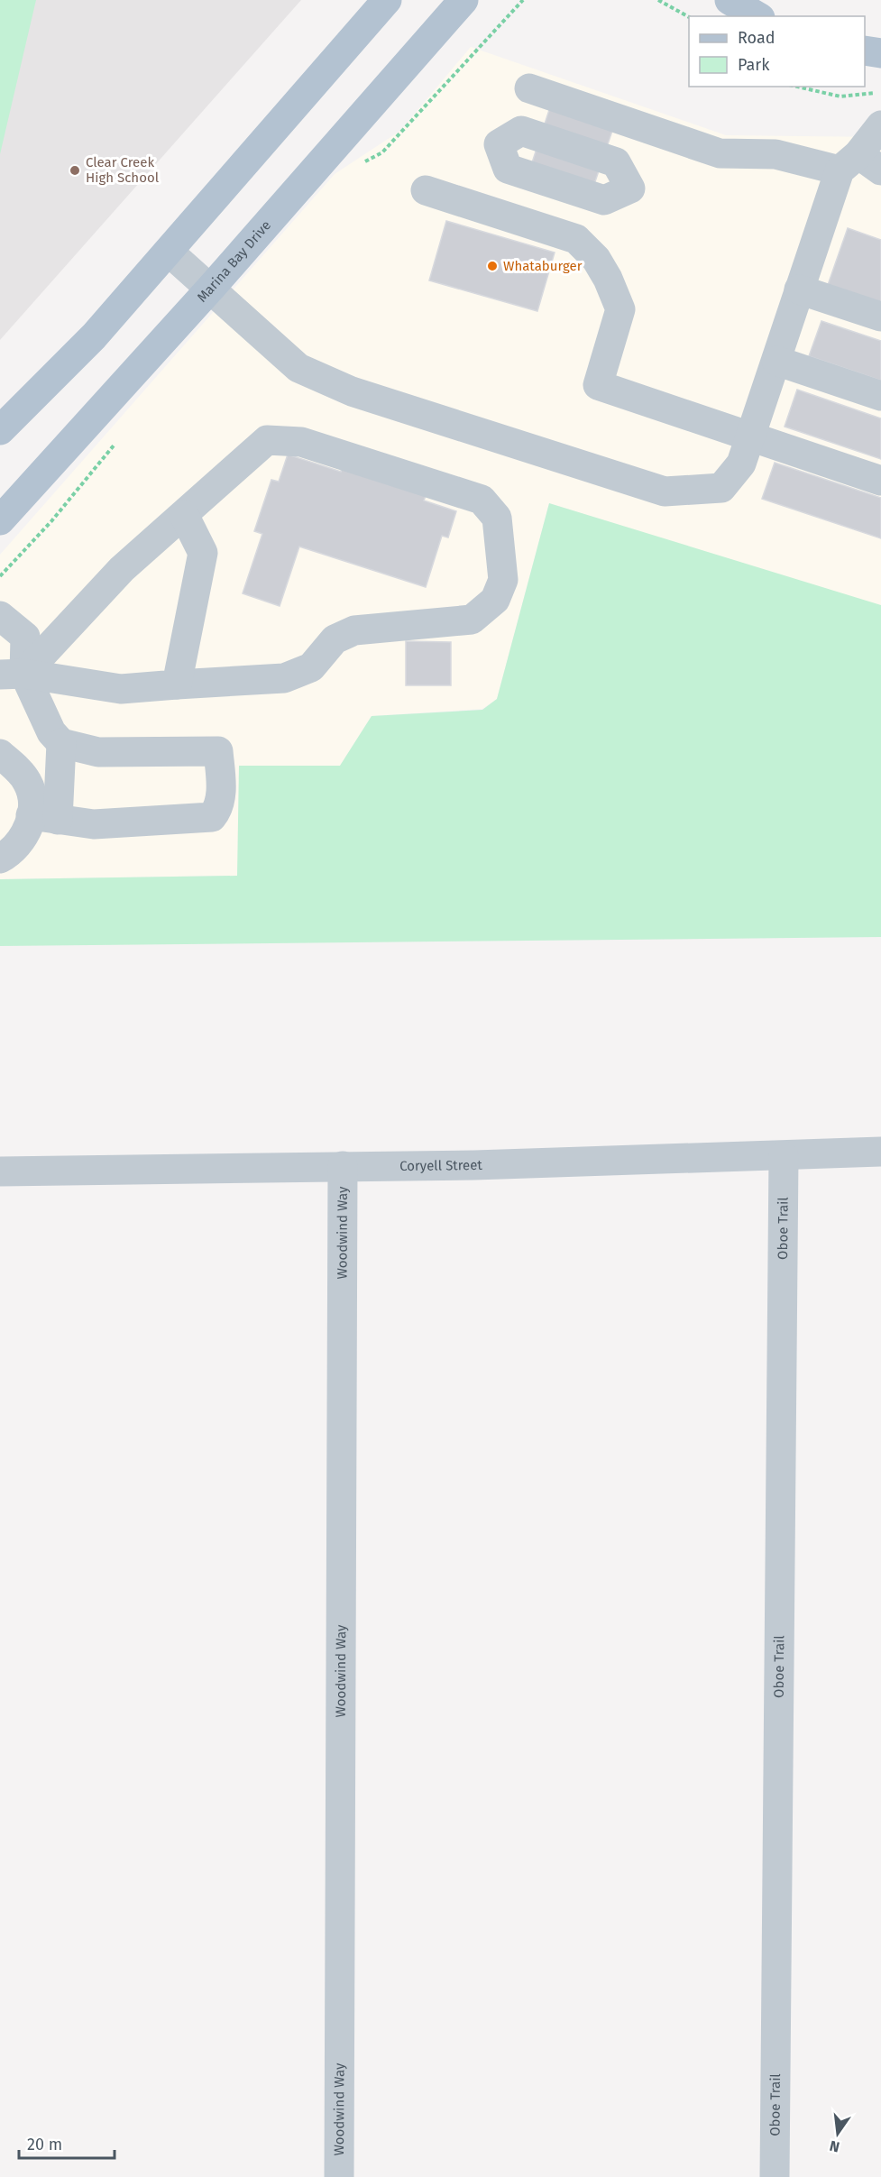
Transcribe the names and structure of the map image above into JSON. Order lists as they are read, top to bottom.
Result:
{
  "streets": {
    "main road": ["Marina Bay Drive"],
    "street": ["Coryell Street", "Oboe Trail", "Woodwind Way"]
  },
  "crossings": [
    ["Coryell Street", "Oboe Trail"],
    ["Coryell Street", "Woodwind Way"]
  ],
  "places": ["Clear Creek High School", "Whataburger"],
  "legend": ["Road", "Park"],
  "scale_bar": "20 m",
  "north": "bottom"
}
